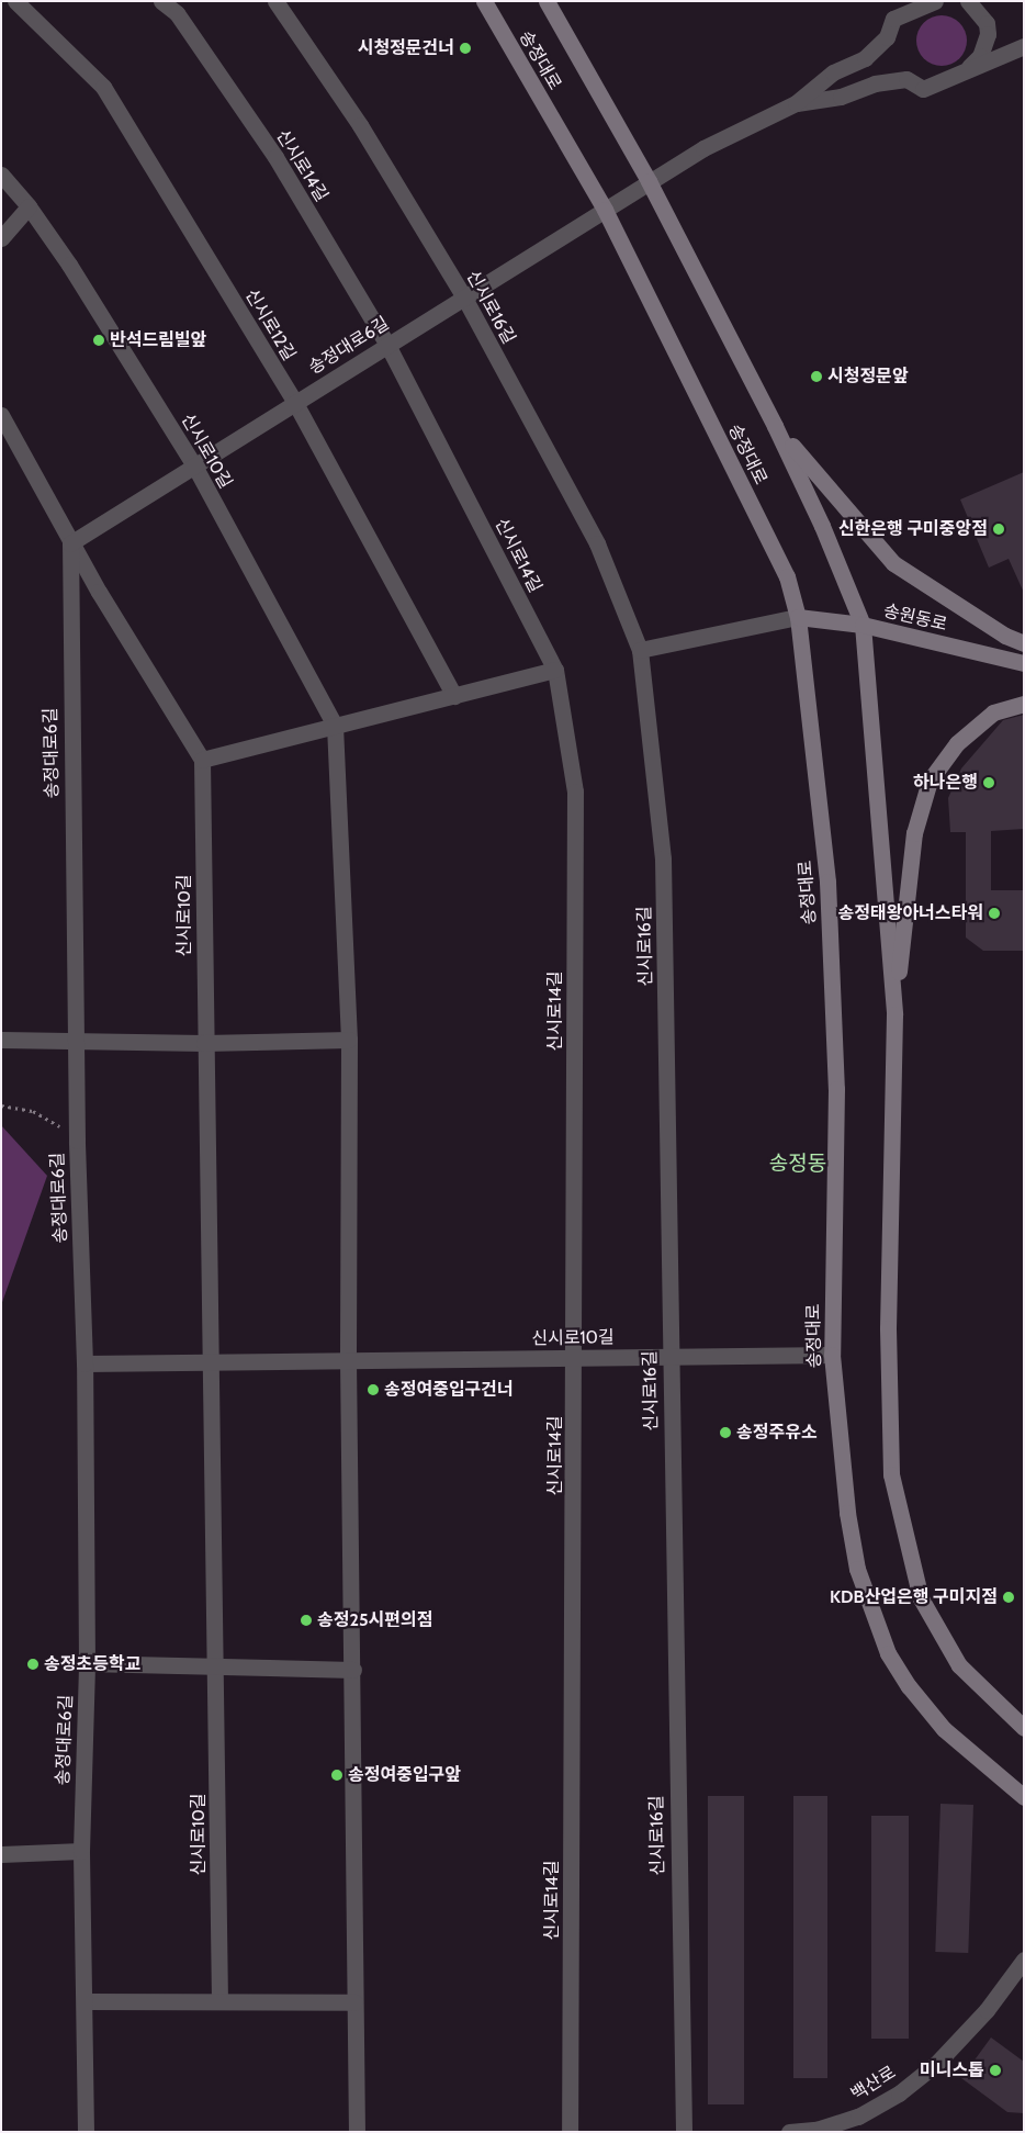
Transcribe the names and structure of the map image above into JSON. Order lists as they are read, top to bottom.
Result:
{
  "streets": {
    "street": [
      "송정대로",
      "신시로14길",
      "신시로16길",
      "신시로12길",
      "송정대로6길",
      "신시로10길",
      "송원동로",
      "백산로"
    ]
  },
  "crossings": [
    ["송정대로", "송정대로6길"],
    ["송정대로", "신시로10길"],
    ["송정대로", "송원동로"],
    ["신시로14길", "송정대로6길"],
    ["신시로14길", "신시로10길"],
    ["신시로16길", "송정대로6길"],
    ["신시로16길", "신시로10길"],
    ["신시로12길", "송정대로6길"],
    ["송정대로6길", "신시로10길"]
  ],
  "districts": ["송정동"],
  "places": [
    "시청정문건너",
    "반석드림빌앞",
    "시청정문앞",
    "신한은행 구미중앙점",
    "하나은행",
    "송정태왕아너스타워",
    "송정여중입구건너",
    "송정주유소",
    "KDB산업은행 구미지점",
    "송정25시편의점",
    "송정초등학교",
    "송정여중입구앞",
    "미니스톱"
  ]
}
